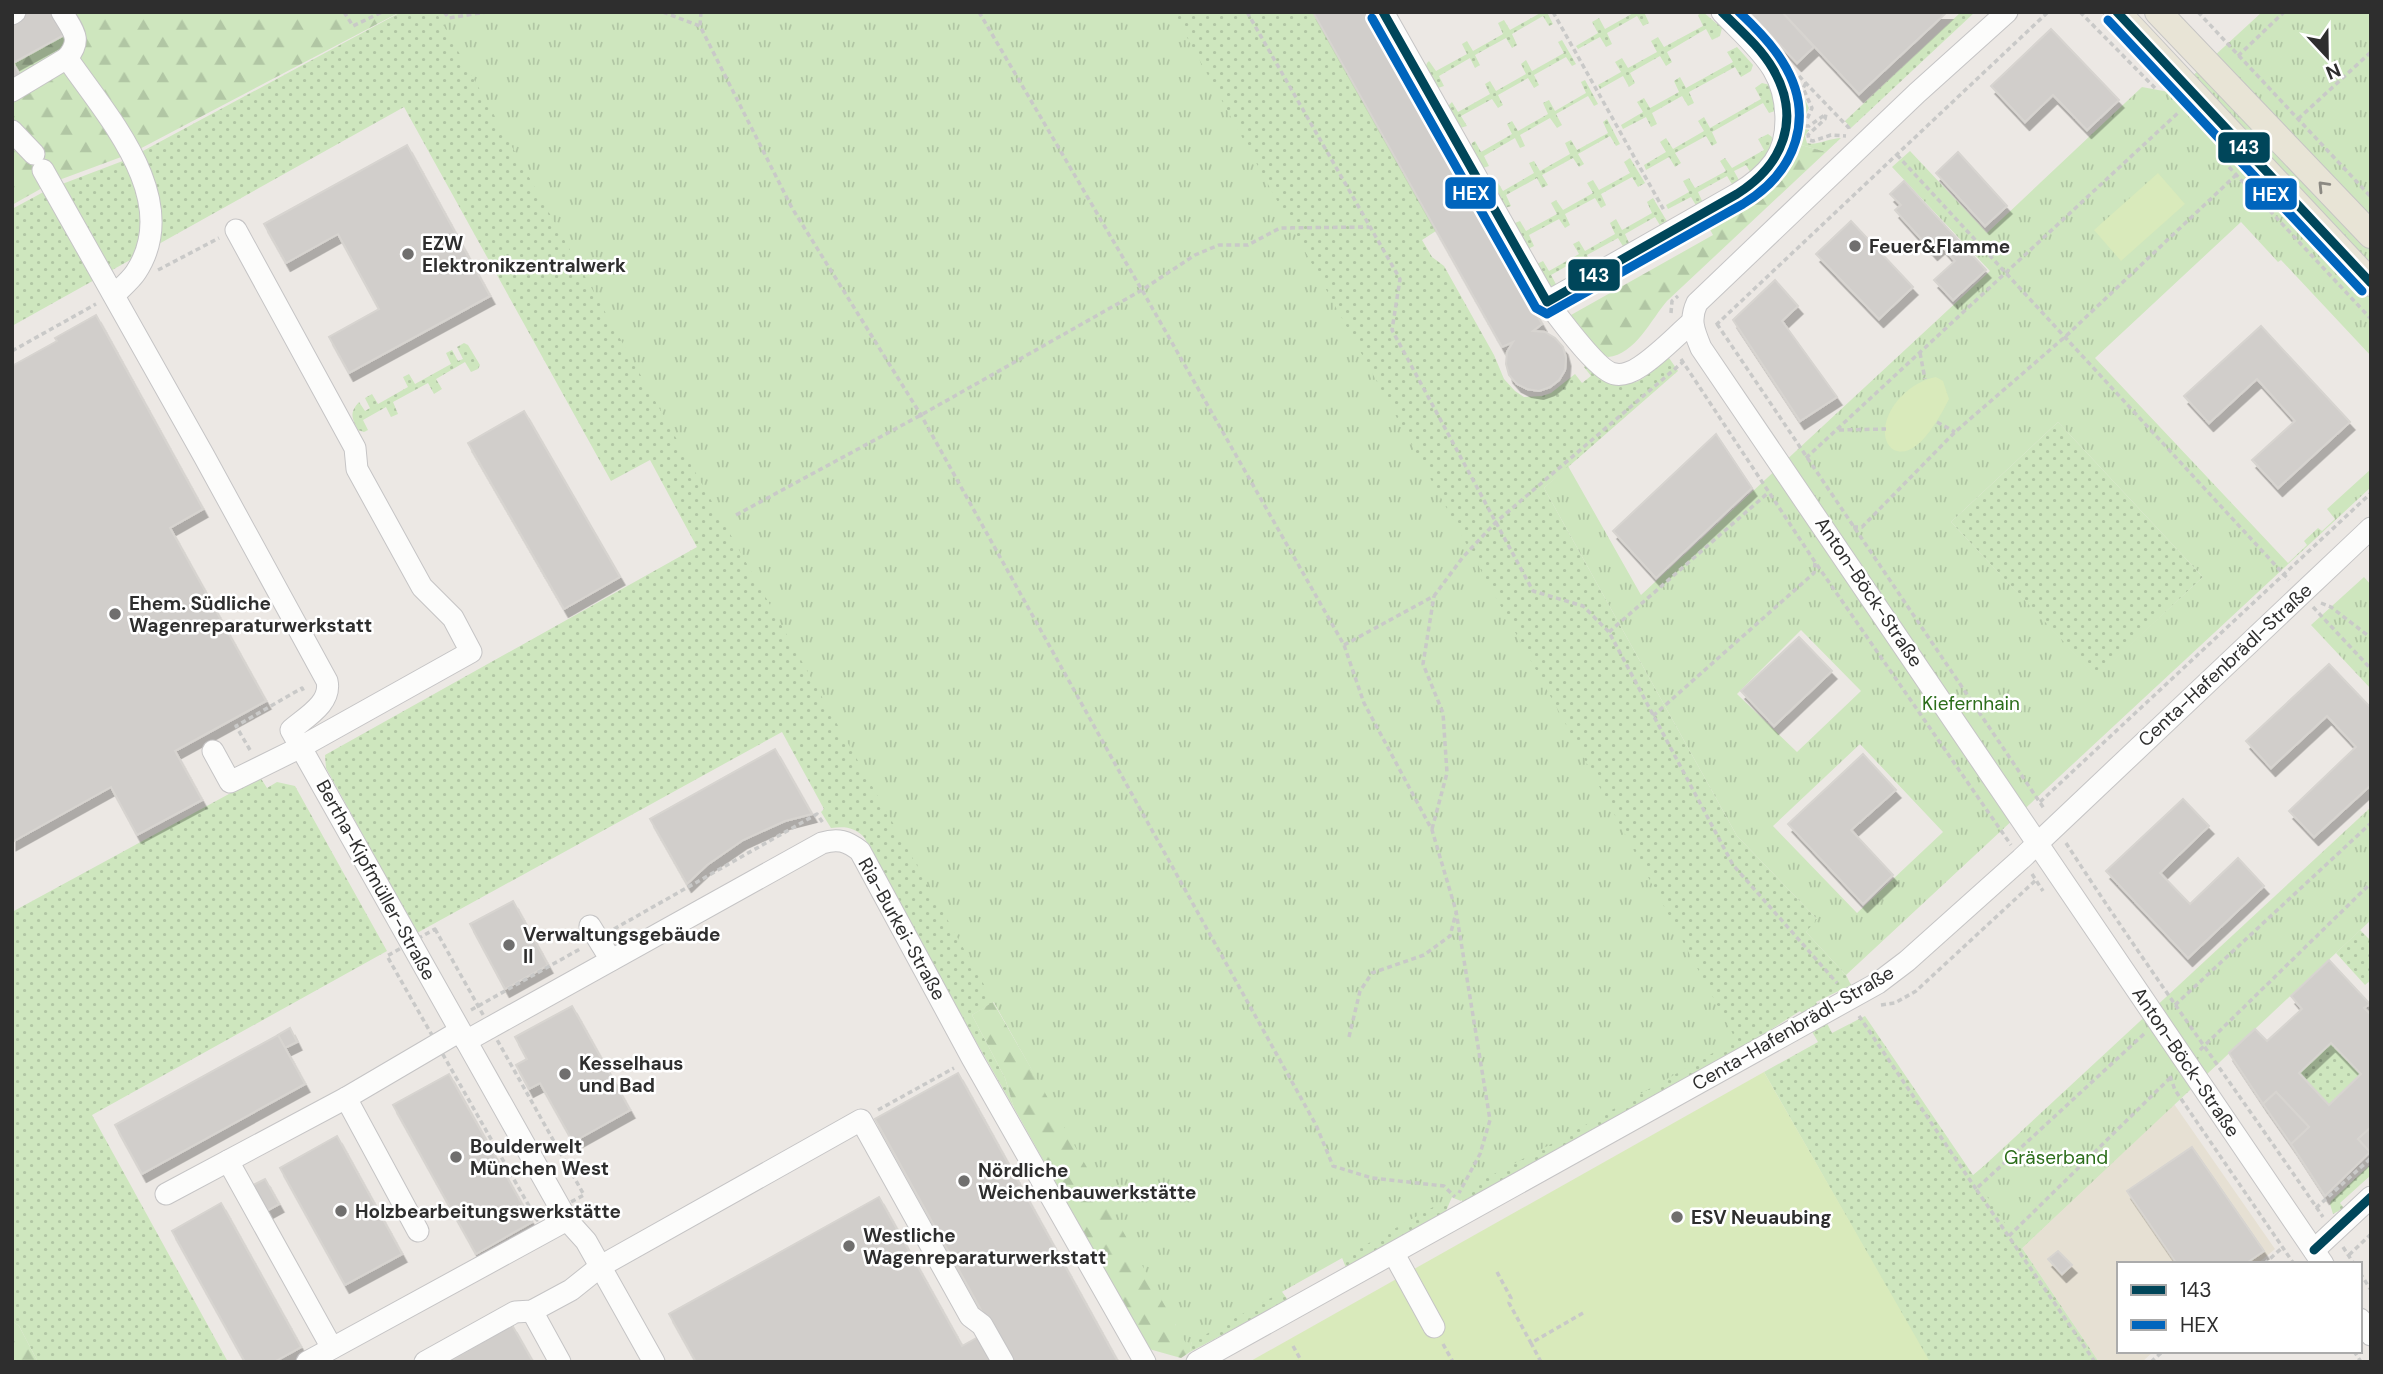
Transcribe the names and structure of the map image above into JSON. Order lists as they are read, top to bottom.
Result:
{
  "streets": {
    "street": [
      "Anton-Böck-Straße",
      "Centa-Hafenbrädl-Straße",
      "Bertha-Kipfmüller-Straße",
      "Ria-Burkei-Straße"
    ]
  },
  "crossings": [
    ["Anton-Böck-Straße", "Centa-Hafenbrädl-Straße"]
  ],
  "parks": ["Kiefernhain", "Gräserband"],
  "places": [
    "Feuer&Flamme",
    "EZW Elektronikzentralwerk",
    "Ehem. Südliche Wagenreparaturwerkstatt",
    "Verwaltungsgebäude II",
    "Kesselhaus und Bad",
    "Boulderwelt München West",
    "Nördliche Weichenbauwerkstätte",
    "Holzbearbeitungswerkstätte",
    "ESV Neuaubing",
    "Westliche Wagenreparaturwerkstatt"
  ],
  "lines": ["transit line 143", "transit line HEX"],
  "legend": ["143", "HEX"],
  "north": "bottom"
}
